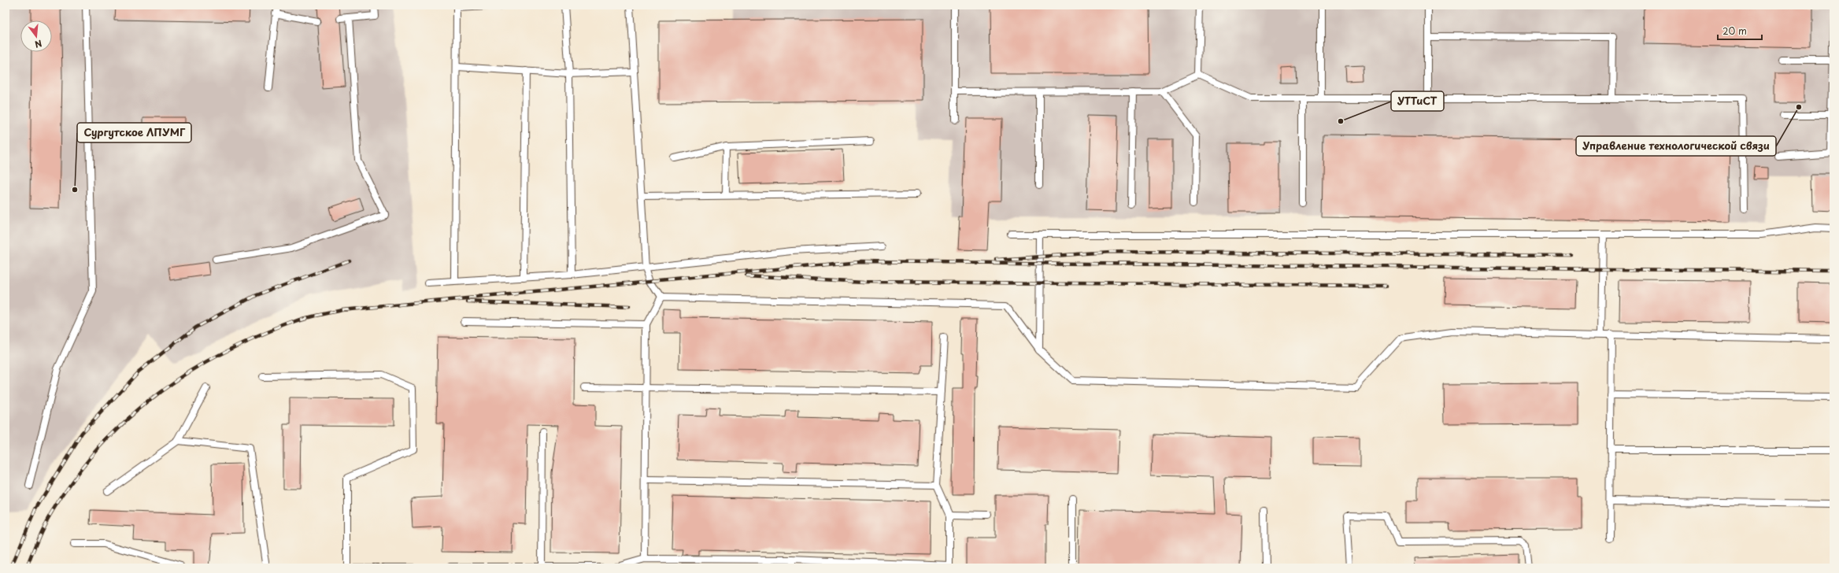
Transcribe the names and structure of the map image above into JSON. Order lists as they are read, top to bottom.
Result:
{
  "places": ["Управление технологической связи", "УТТиСТ", "Сургутское ЛПУМГ"],
  "scale_bar": "20 m",
  "north": "bottom"
}
